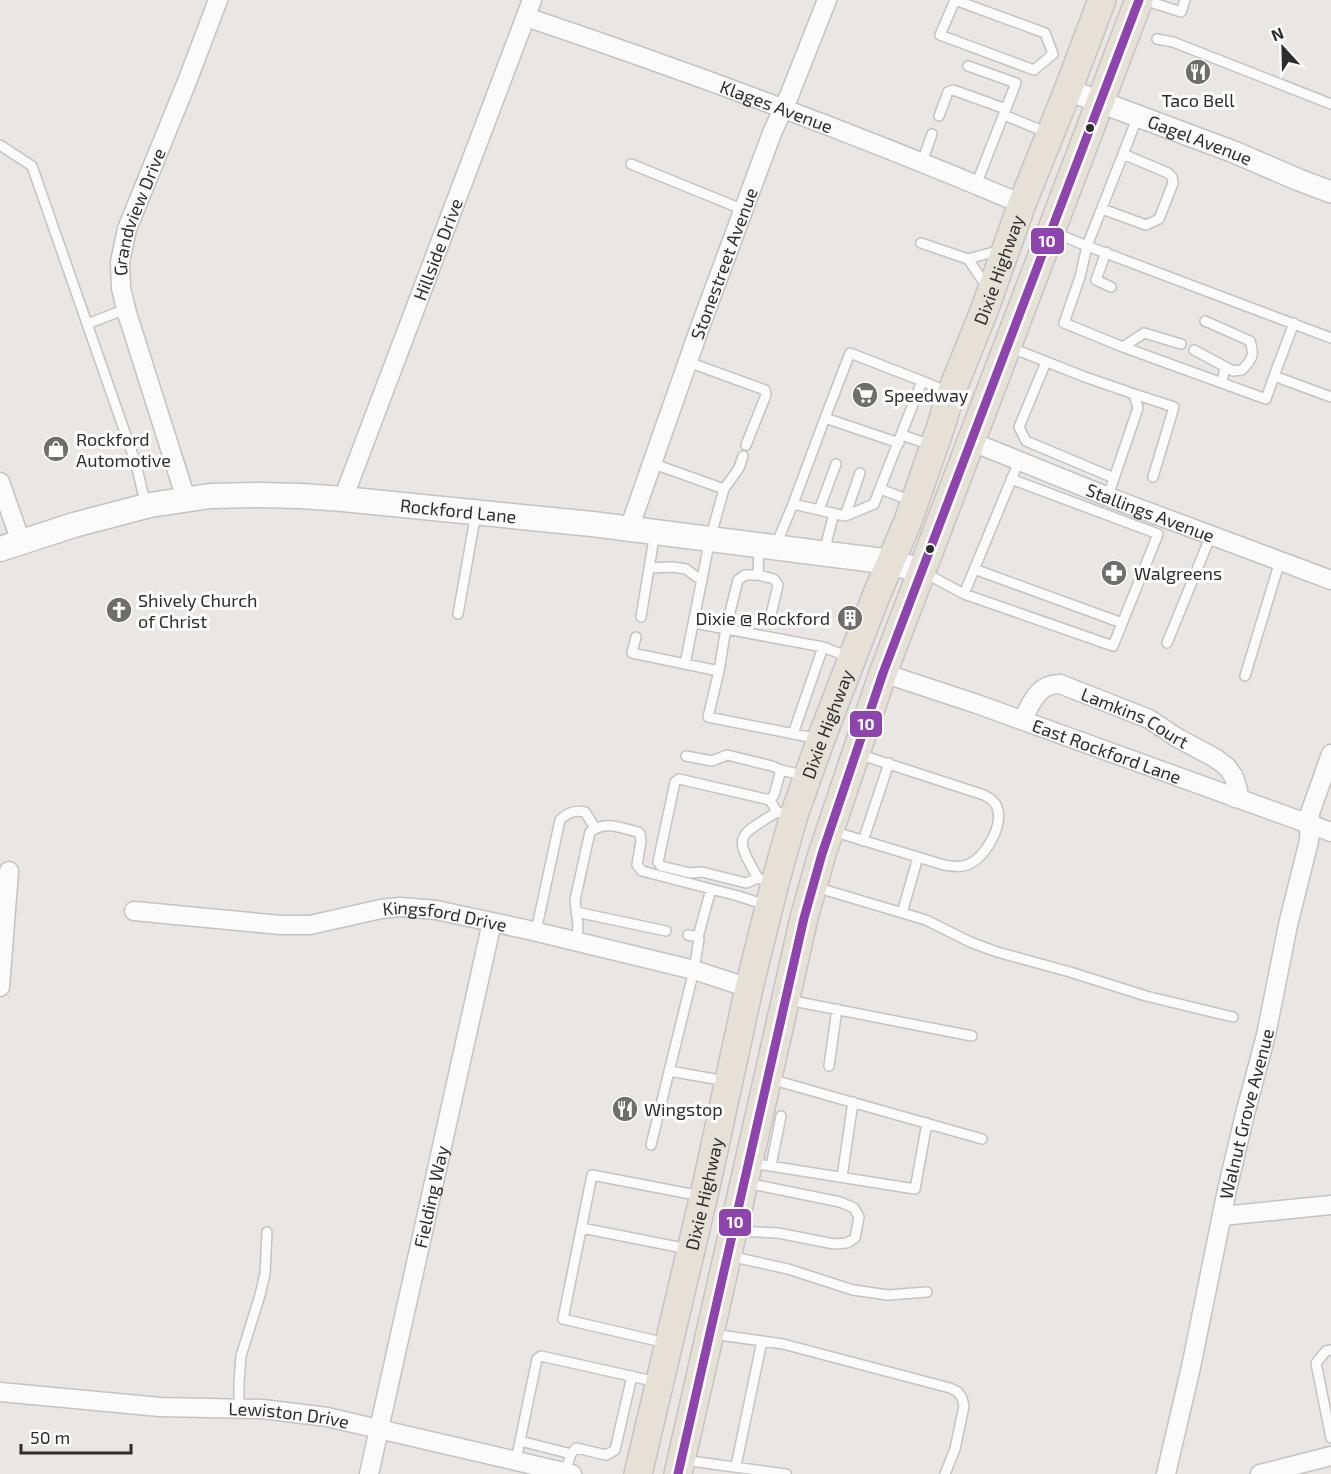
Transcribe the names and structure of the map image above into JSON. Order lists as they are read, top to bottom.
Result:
{
  "streets": {
    "main road": ["Dixie Highway", "Rockford Lane"],
    "street": [
      "Klages Avenue",
      "Gagel Avenue",
      "Grandview Drive",
      "Hillside Drive",
      "Stonestreet Avenue",
      "Stallings Avenue",
      "Lamkins Court",
      "East Rockford Lane",
      "Kingsford Drive",
      "Walnut Grove Avenue",
      "Fielding Way",
      "Lewiston Drive"
    ]
  },
  "crossings": [
    ["Klages Avenue", "Hillside Drive"],
    ["Klages Avenue", "Stonestreet Avenue"],
    ["Klages Avenue", "Dixie Highway"],
    ["Gagel Avenue", "Dixie Highway"],
    ["Grandview Drive", "Rockford Lane"],
    ["Hillside Drive", "Rockford Lane"],
    ["Stonestreet Avenue", "Rockford Lane"],
    ["Dixie Highway", "Rockford Lane"],
    ["Dixie Highway", "Stallings Avenue"],
    ["Dixie Highway", "East Rockford Lane"],
    ["Dixie Highway", "Kingsford Drive"],
    ["Lamkins Court", "East Rockford Lane"],
    ["East Rockford Lane", "Walnut Grove Avenue"],
    ["Kingsford Drive", "Fielding Way"],
    ["Fielding Way", "Lewiston Drive"]
  ],
  "places": {
    "restaurant": ["Taco Bell", "Wingstop"],
    "supermarket": ["Speedway"],
    "shop": ["Rockford Automotive"],
    "pharmacy": ["Walgreens"],
    "church": ["Shively Church of Christ"],
    "building": ["Dixie @ Rockford"]
  },
  "lines": ["transit line 10"],
  "scale_bar": "50 m",
  "north": "top"
}
